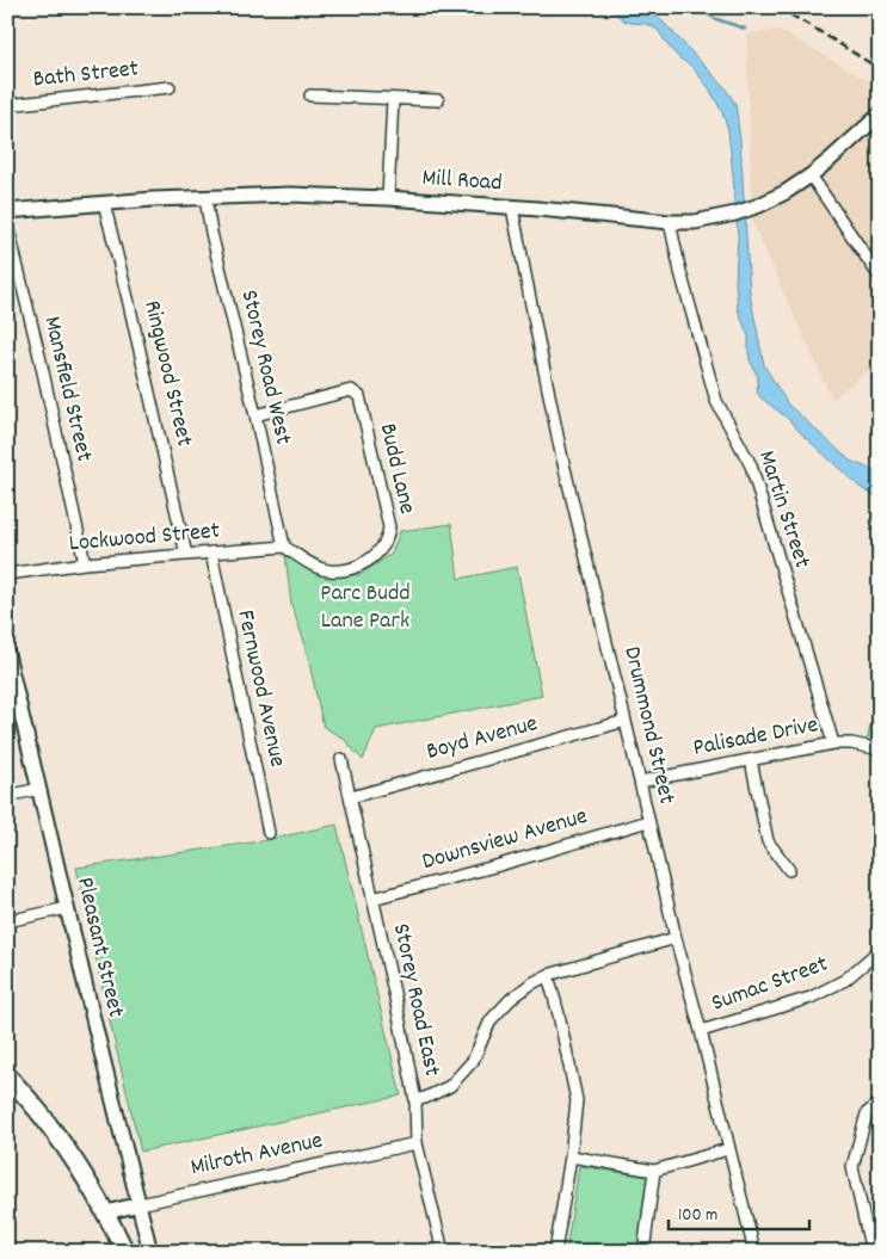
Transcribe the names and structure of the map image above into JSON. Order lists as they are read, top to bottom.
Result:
{
  "streets": {
    "street": [
      "Bath Street",
      "Mill Road",
      "Storey Road West",
      "Ringwood Street",
      "Mansfield Street",
      "Budd Lane",
      "Martin Street",
      "Lockwood Street",
      "Fernwood Avenue",
      "Drummond Street",
      "Palisade Drive",
      "Boyd Avenue",
      "Downsview Avenue",
      "Pleasant Street",
      "Sumac Street",
      "Storey Road East",
      "Milroth Avenue"
    ]
  },
  "crossings": [
    ["Mill Road", "Storey Road West"],
    ["Mill Road", "Ringwood Street"],
    ["Mill Road", "Martin Street"],
    ["Mill Road", "Drummond Street"],
    ["Storey Road West", "Budd Lane"],
    ["Storey Road West", "Lockwood Street"],
    ["Ringwood Street", "Lockwood Street"],
    ["Mansfield Street", "Lockwood Street"],
    ["Budd Lane", "Lockwood Street"],
    ["Martin Street", "Palisade Drive"],
    ["Lockwood Street", "Fernwood Avenue"],
    ["Drummond Street", "Palisade Drive"],
    ["Drummond Street", "Boyd Avenue"],
    ["Drummond Street", "Downsview Avenue"],
    ["Drummond Street", "Sumac Street"],
    ["Boyd Avenue", "Storey Road East"],
    ["Downsview Avenue", "Storey Road East"],
    ["Pleasant Street", "Milroth Avenue"],
    ["Storey Road East", "Milroth Avenue"]
  ],
  "parks": ["Parc Budd Lane Park"],
  "scale_bar": "100 m"
}
